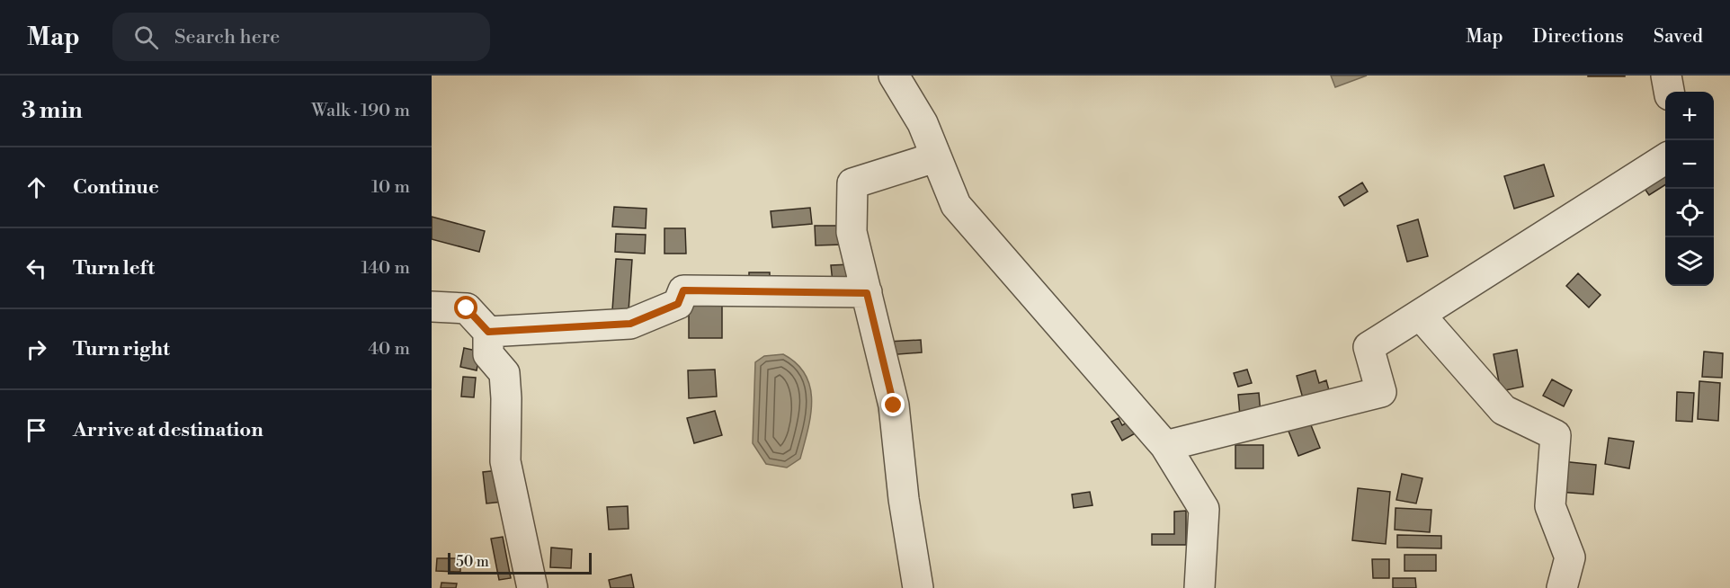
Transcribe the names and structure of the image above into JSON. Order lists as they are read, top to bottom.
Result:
{
  "scale_bar": "50 m",
  "page": {
    "header": "Map",
    "search": "Search here",
    "nav": ["Map", "Directions", "Saved"],
    "heading": ["3 min", "Walk · 190 m"],
    "map_buttons": ["+", "−"],
    "list": [
      ["Continue", "10 m"],
      ["Turn left", "140 m"],
      ["Turn right", "40 m"],
      "Arrive at destination"
    ],
    "scale": "50 m"
  }
}
